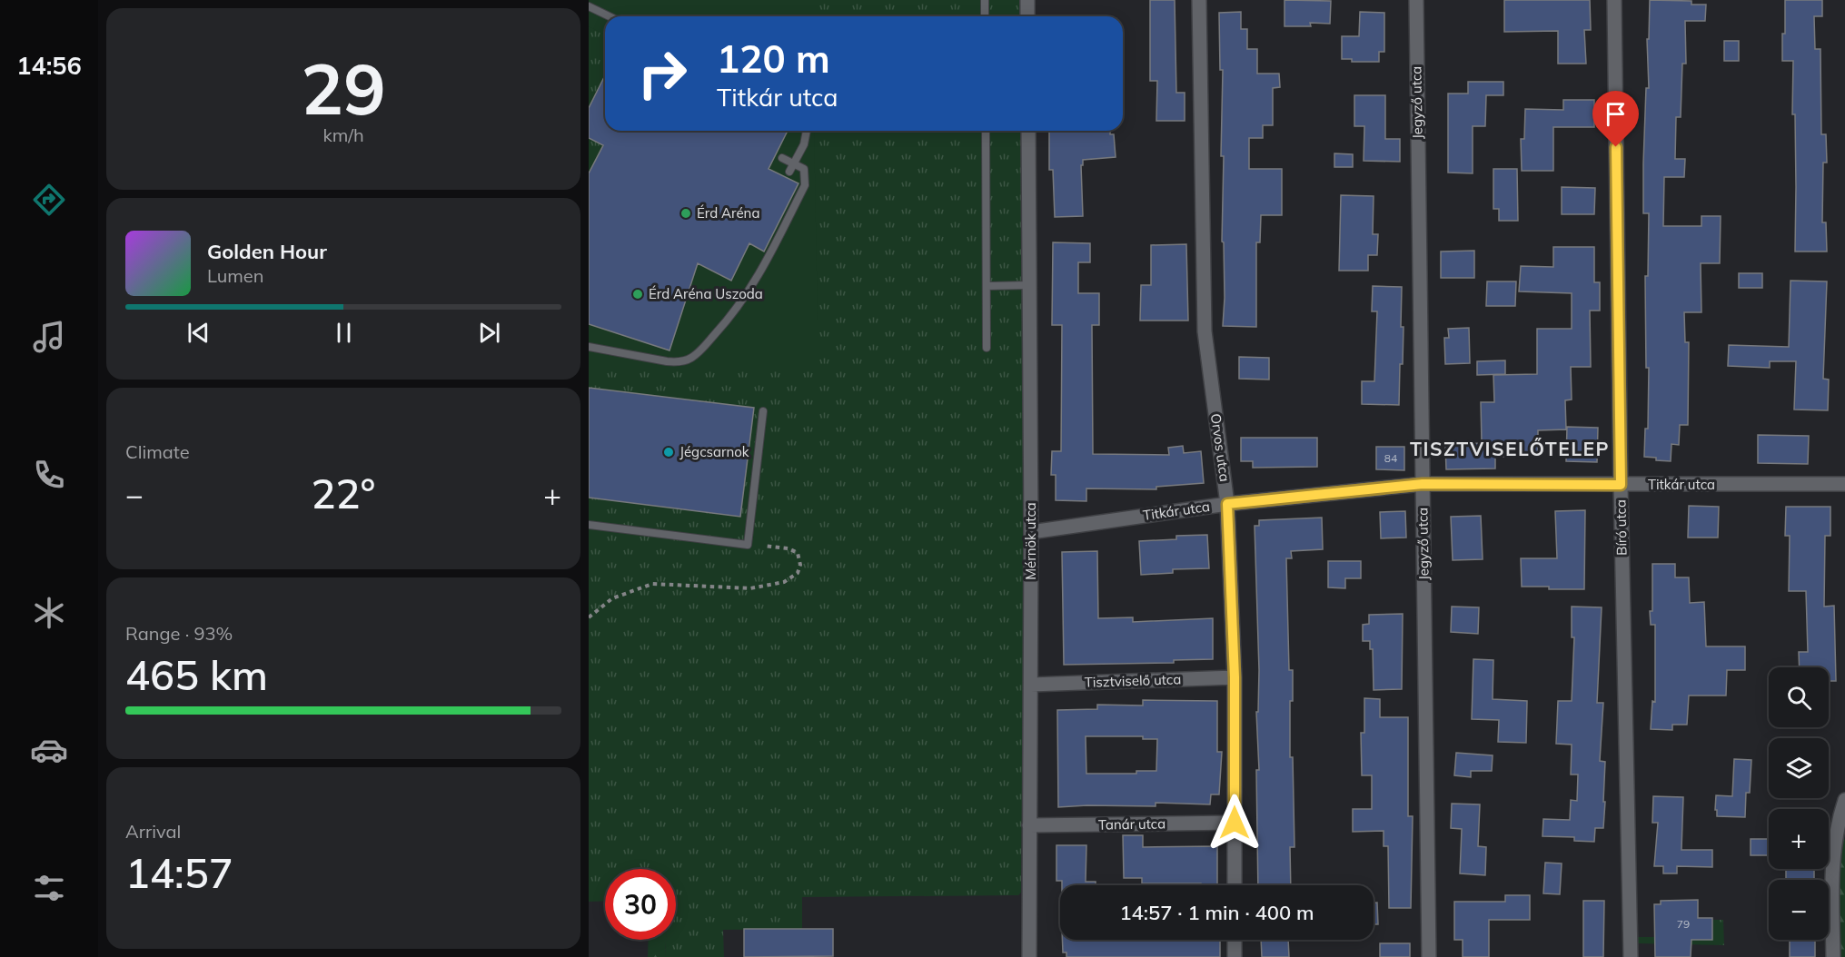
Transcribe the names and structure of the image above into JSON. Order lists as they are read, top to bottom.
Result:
{
  "streets": {
    "street": [
      "Jegyző utca",
      "Orvos utca",
      "Titkár utca",
      "Bíró utca",
      "Mérnök utca",
      "Tisztviselő utca",
      "Tanár utca"
    ]
  },
  "crossings": [
    ["Jegyző utca", "Titkár utca"],
    ["Orvos utca", "Titkár utca"],
    ["Orvos utca", "Tisztviselő utca"],
    ["Orvos utca", "Tanár utca"],
    ["Titkár utca", "Bíró utca"],
    ["Titkár utca", "Mérnök utca"],
    ["Mérnök utca", "Tisztviselő utca"],
    ["Mérnök utca", "Tanár utca"]
  ],
  "districts": ["TISZTVISELŐTELEP"],
  "places": ["Érd Aréna", "Érd Aréna Uszoda", "Jégcsarnok"],
  "house_numbers": ["84", "79"],
  "page": {
    "tabs": "14:56",
    "tile": [
      ["29", "km/h"],
      "Climate",
      ["Range · 93%", "465 km"],
      ["Arrival", "14:57"]
    ],
    "turn": ["120 m", "Titkár utca"],
    "song": ["Golden Hour", "Lumen"],
    "heat": ["−", "22°", "+"],
    "map_buttons": ["+", "−"],
    "limit": "30",
    "trip": "14:57 · 1 min · 400 m"
  }
}
